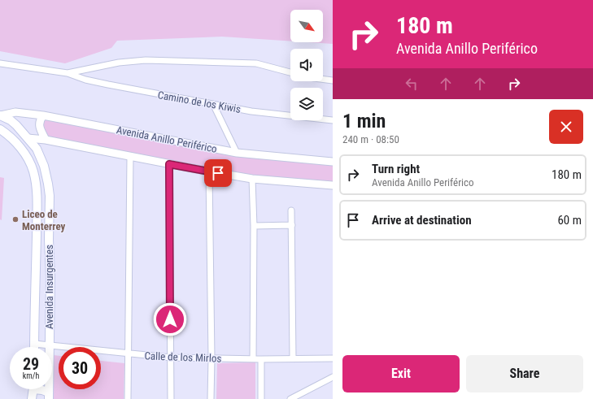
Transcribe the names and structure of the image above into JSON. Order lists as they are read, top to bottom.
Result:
{
  "streets": {
    "main road": ["Avenida Insurgentes"],
    "street": ["Camino de los Kiwis", "Avenida Anillo Periférico", "Calle de los Mirlos"]
  },
  "crossings": [
    ["Avenida Anillo Periférico", "Avenida Insurgentes"],
    ["Avenida Insurgentes", "Calle de los Mirlos"]
  ],
  "places": ["Liceo de Monterrey"],
  "north": "bottom right",
  "page": {
    "turn": ["180 m", "Avenida Anillo Periférico"],
    "heading": ["1 min", "240 m · 08:50"],
    "list": [
      {
        "name": "Turn right",
        "note": "Avenida Anillo Periférico",
        "value": "180 m"
      },
      {
        "name": "Arrive at destination",
        "value": "60 m"
      }
    ],
    "speed": "29 km/h",
    "limit": "30",
    "buttons": ["Exit", "Share"]
  }
}
